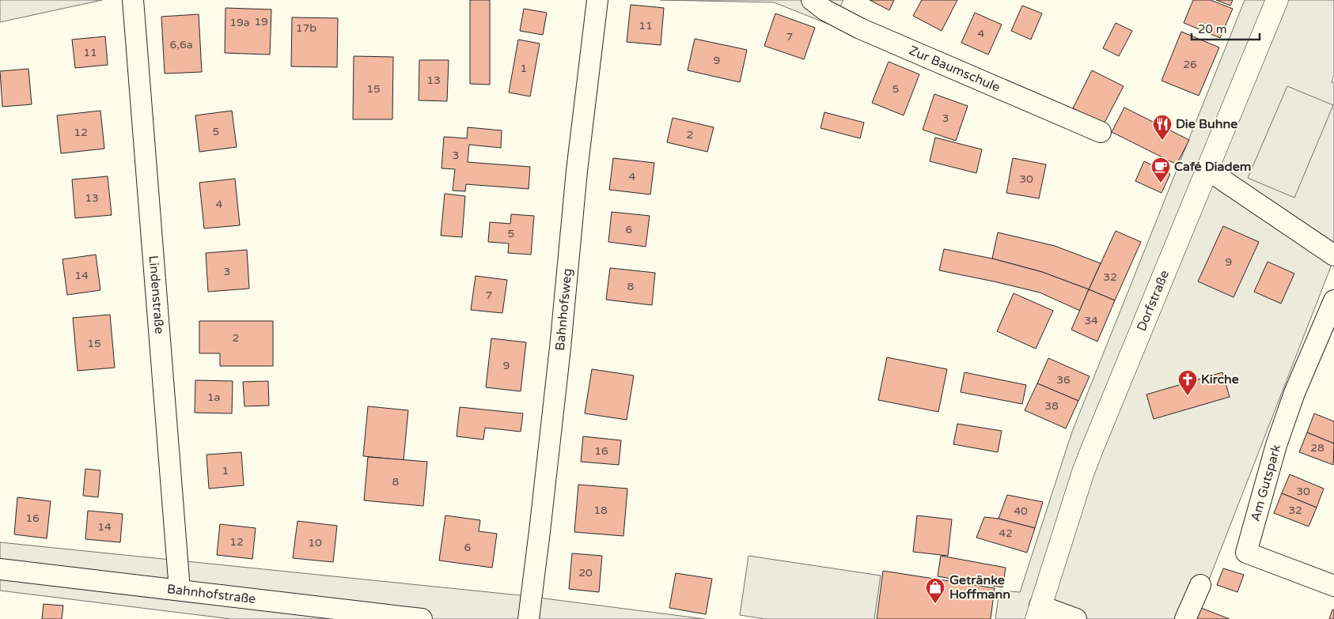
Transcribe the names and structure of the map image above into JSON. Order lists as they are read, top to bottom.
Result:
{
  "streets": {
    "main road": ["Dorfstraße"],
    "street": [
      "Zur Baumschule",
      "Lindenstraße",
      "Bahnhofsweg",
      "Am Gutspark",
      "Bahnhofstraße"
    ]
  },
  "crossings": [
    ["Lindenstraße", "Bahnhofstraße"]
  ],
  "places": {
    "restaurant": ["Die Buhne"],
    "cafe": ["Café Diadem"],
    "church": ["Kirche"],
    "shop": ["Getränke Hoffmann"]
  },
  "house_numbers": [
    "19",
    "19a",
    "11",
    "17b",
    "4",
    "7",
    "6,6a",
    "11",
    "9",
    "26",
    "1",
    "13",
    "15",
    "5",
    "3",
    "5",
    "12",
    "2",
    "3",
    "4",
    "30",
    "13",
    "4",
    "6",
    "5",
    "9",
    "3",
    "14",
    "32",
    "8",
    "7",
    "34",
    "2",
    "15",
    "9",
    "36",
    "1a",
    "38",
    "28",
    "16",
    "1",
    "8",
    "30",
    "18",
    "32",
    "40",
    "16",
    "14",
    "42",
    "12",
    "10",
    "6",
    "20"
  ],
  "scale_bar": "20 m"
}
